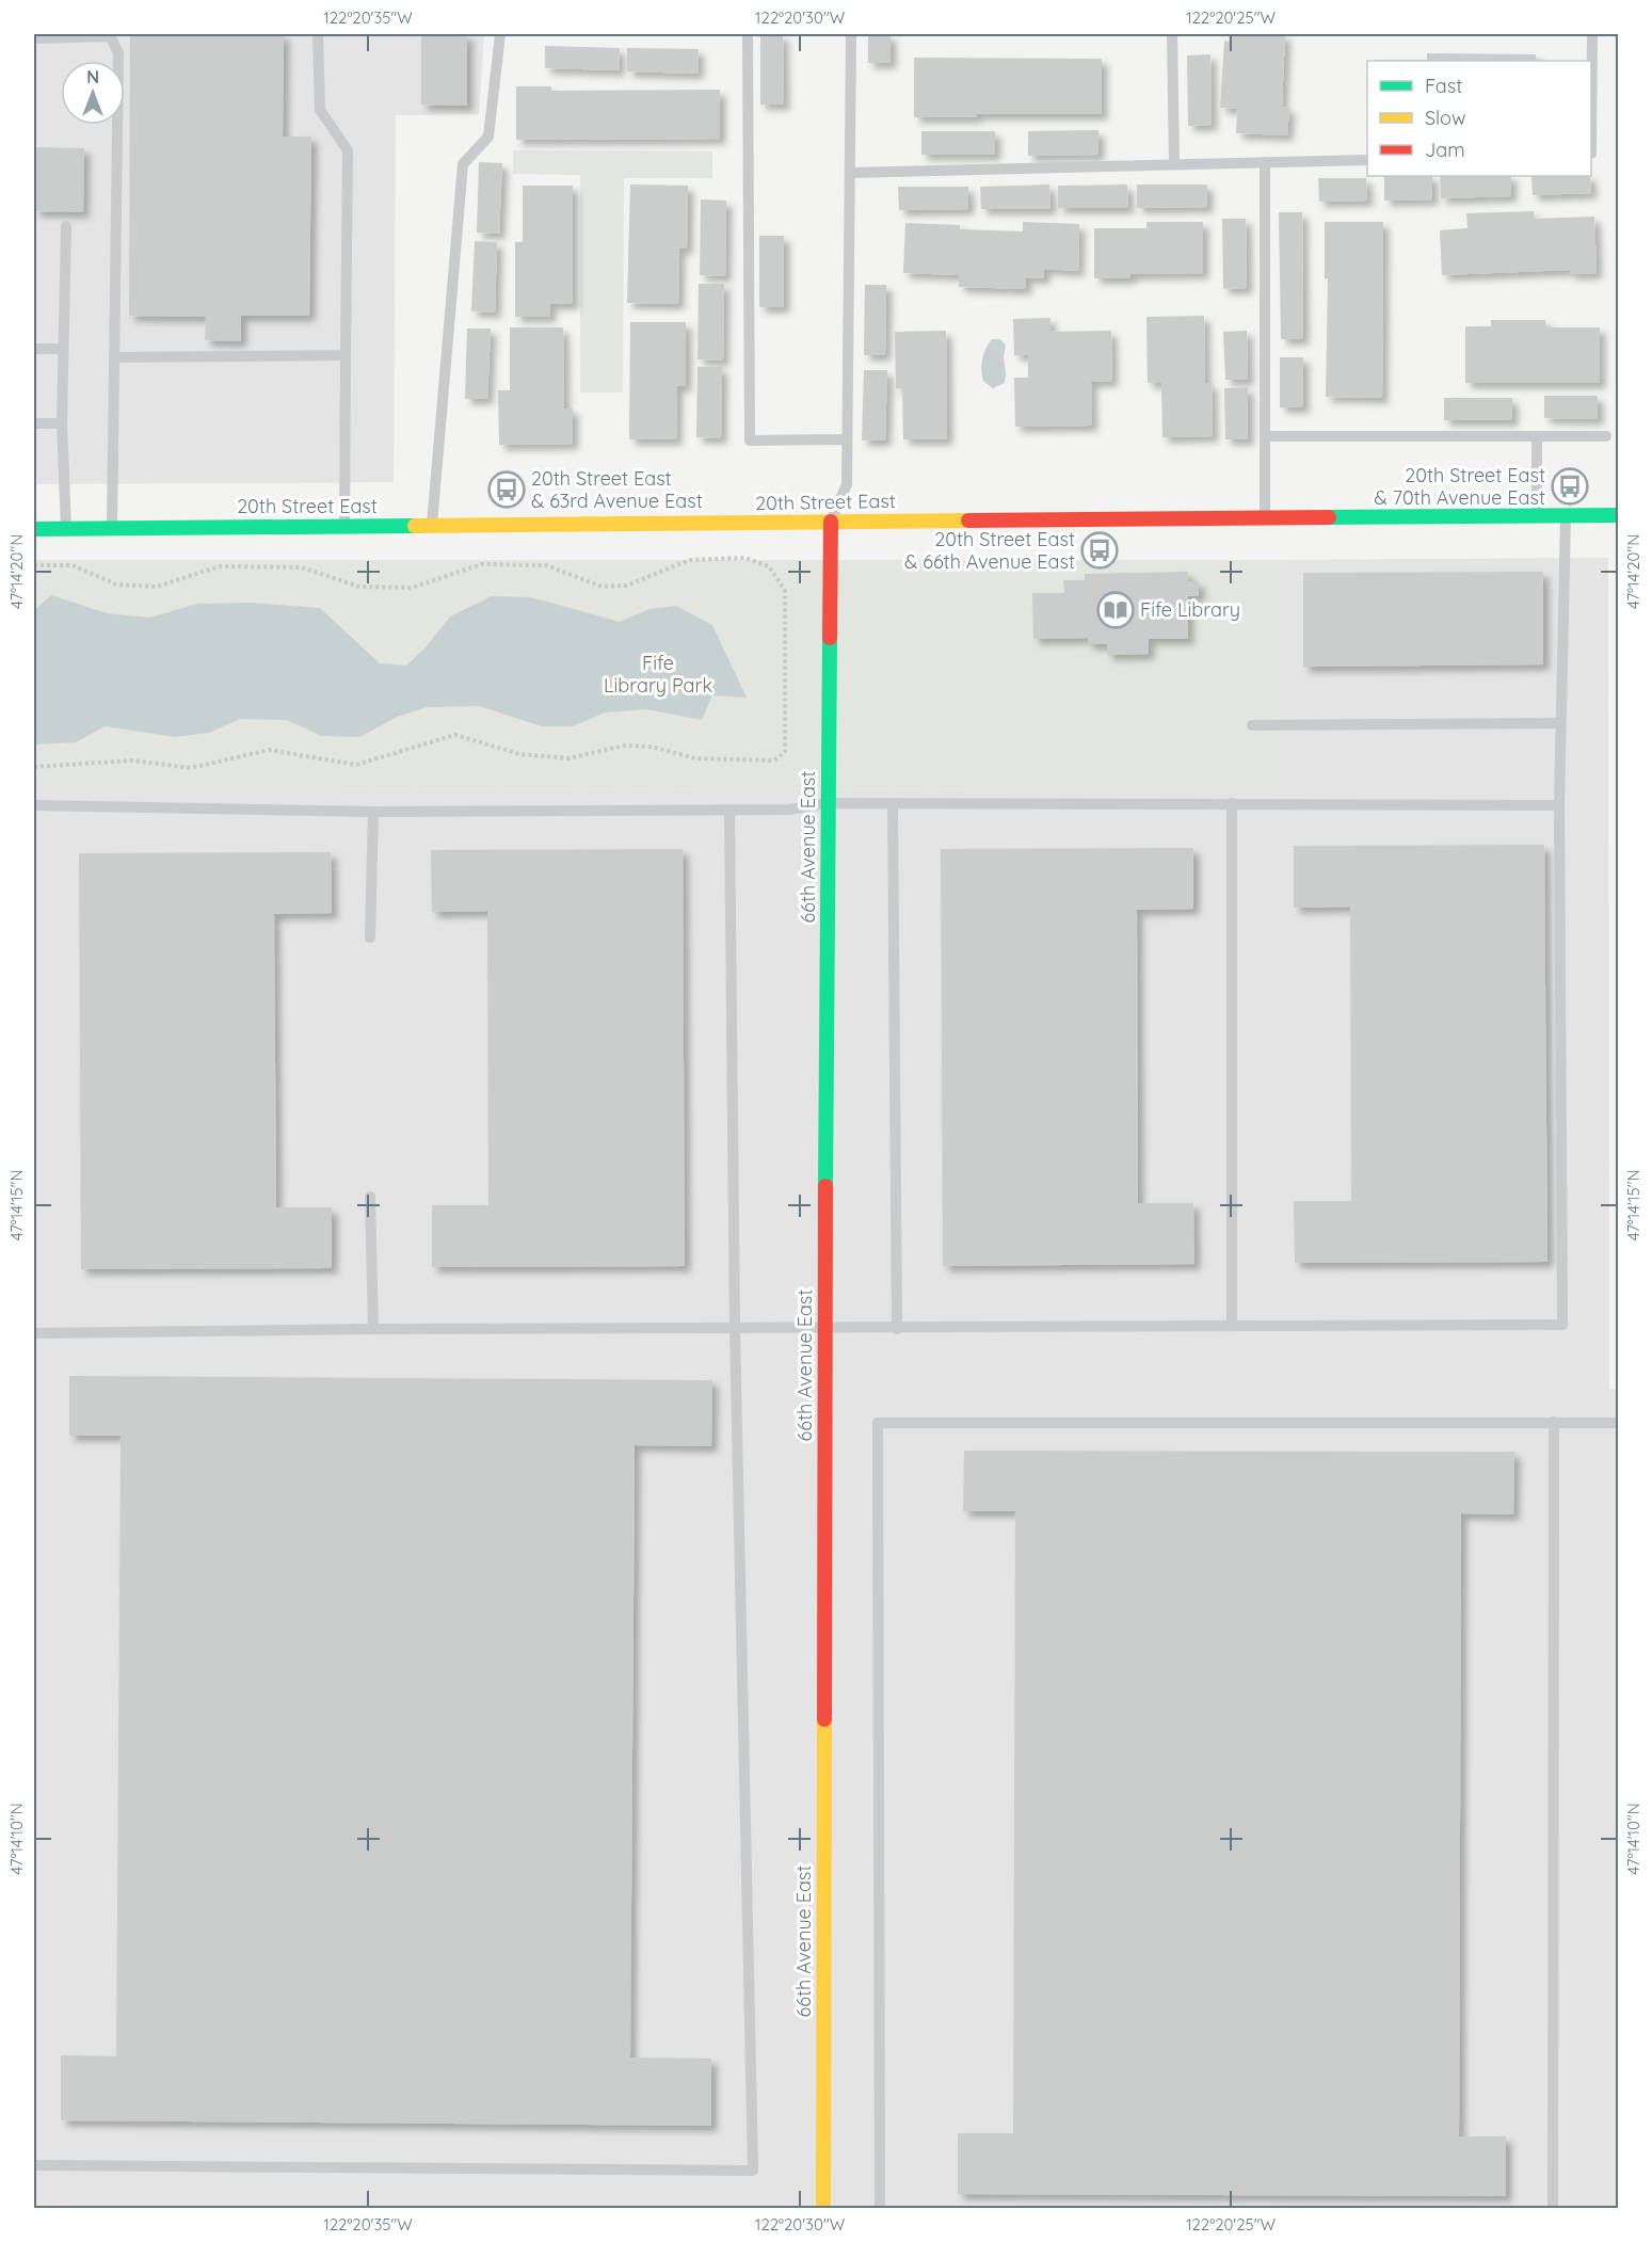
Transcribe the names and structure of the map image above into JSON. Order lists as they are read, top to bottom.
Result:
{
  "streets": {
    "street": ["20th Street East", "66th Avenue East"]
  },
  "crossings": [
    ["20th Street East", "66th Avenue East"]
  ],
  "parks": ["Fife Library Park"],
  "places": {
    "bus stop": ["20th Street East & 70th Avenue East", "20th Street East & 63rd Avenue East", "20th Street East & 66th Avenue East"],
    "library": ["Fife Library"]
  },
  "legend": ["Fast", "Slow", "Jam"],
  "north": "top",
  "coordinates": [
    "122°20'35\"W",
    "122°20'30\"W",
    "122°20'25\"W",
    "47°14'20\"N",
    "47°14'15\"N",
    "47°14'10\"N"
  ]
}
